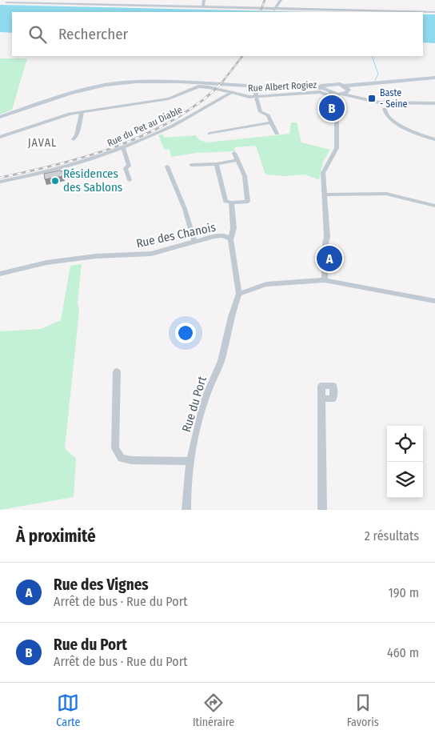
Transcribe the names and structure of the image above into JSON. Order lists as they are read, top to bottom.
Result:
{
  "streets": {
    "street": [
      "Rue Albert Rogiez",
      "Rue du Pet au Diable",
      "Rue des Chanois",
      "Rue du Port"
    ]
  },
  "crossings": [
    ["Rue Albert Rogiez", "Rue du Pet au Diable"],
    ["Rue des Chanois", "Rue du Port"]
  ],
  "districts": ["JAVAL"],
  "places": {
    "transit": ["Baste - Seine"],
    "other": ["Résidences des Sablons"]
  },
  "page": {
    "search": "Rechercher",
    "pins": ["B", "A"],
    "heading": ["À proximité", "2 résultats"],
    "list": [
      {
        "mark": "A",
        "name": "Rue des Vignes",
        "note": "Arrêt de bus · Rue du Port",
        "value": "190 m"
      },
      {
        "mark": "B",
        "name": "Rue du Port",
        "note": "Arrêt de bus · Rue du Port",
        "value": "460 m"
      }
    ],
    "nav": ["Carte", "Itinéraire", "Favoris"]
  }
}
